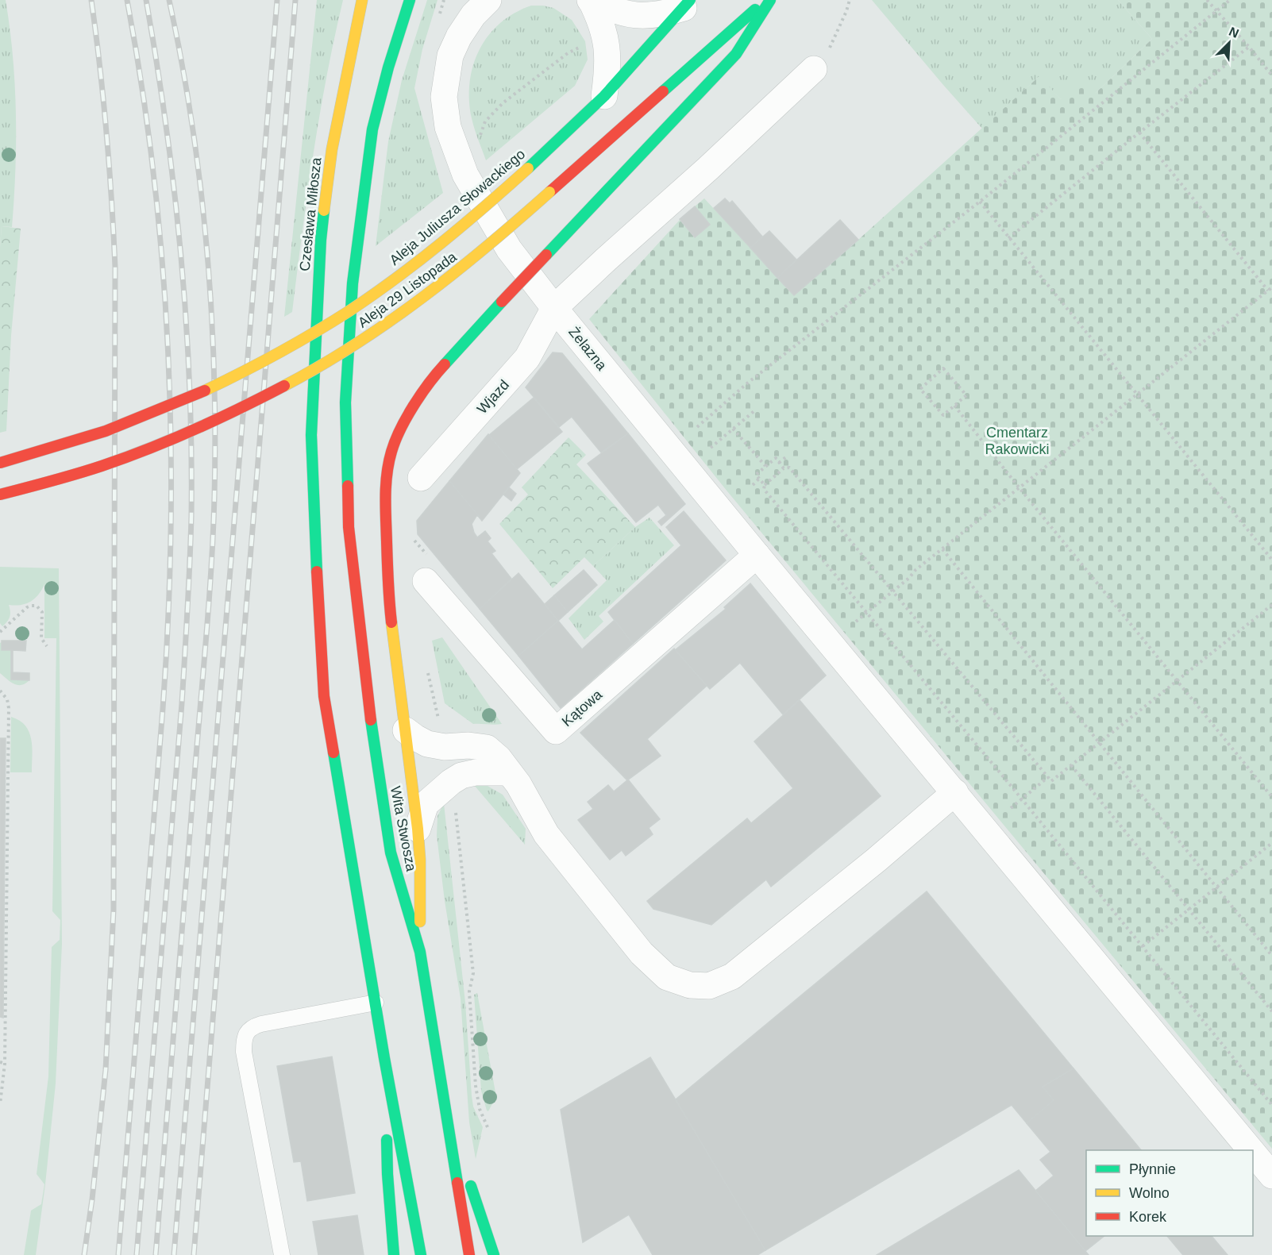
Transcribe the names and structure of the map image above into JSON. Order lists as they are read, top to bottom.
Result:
{
  "streets": {
    "main road": [
      "Aleja Juliusza Słowackiego",
      "Czesława Miłosza",
      "Aleja 29 Listopada",
      "Wita Stwosza"
    ],
    "street": ["Żelazna", "Wjazd", "Kątowa"]
  },
  "crossings": [
    ["Żelazna", "Wjazd"],
    ["Żelazna", "Kątowa"]
  ],
  "parks": ["Cmentarz Rakowicki"],
  "legend": ["Płynnie", "Wolno", "Korek"],
  "north": "top right"
}
